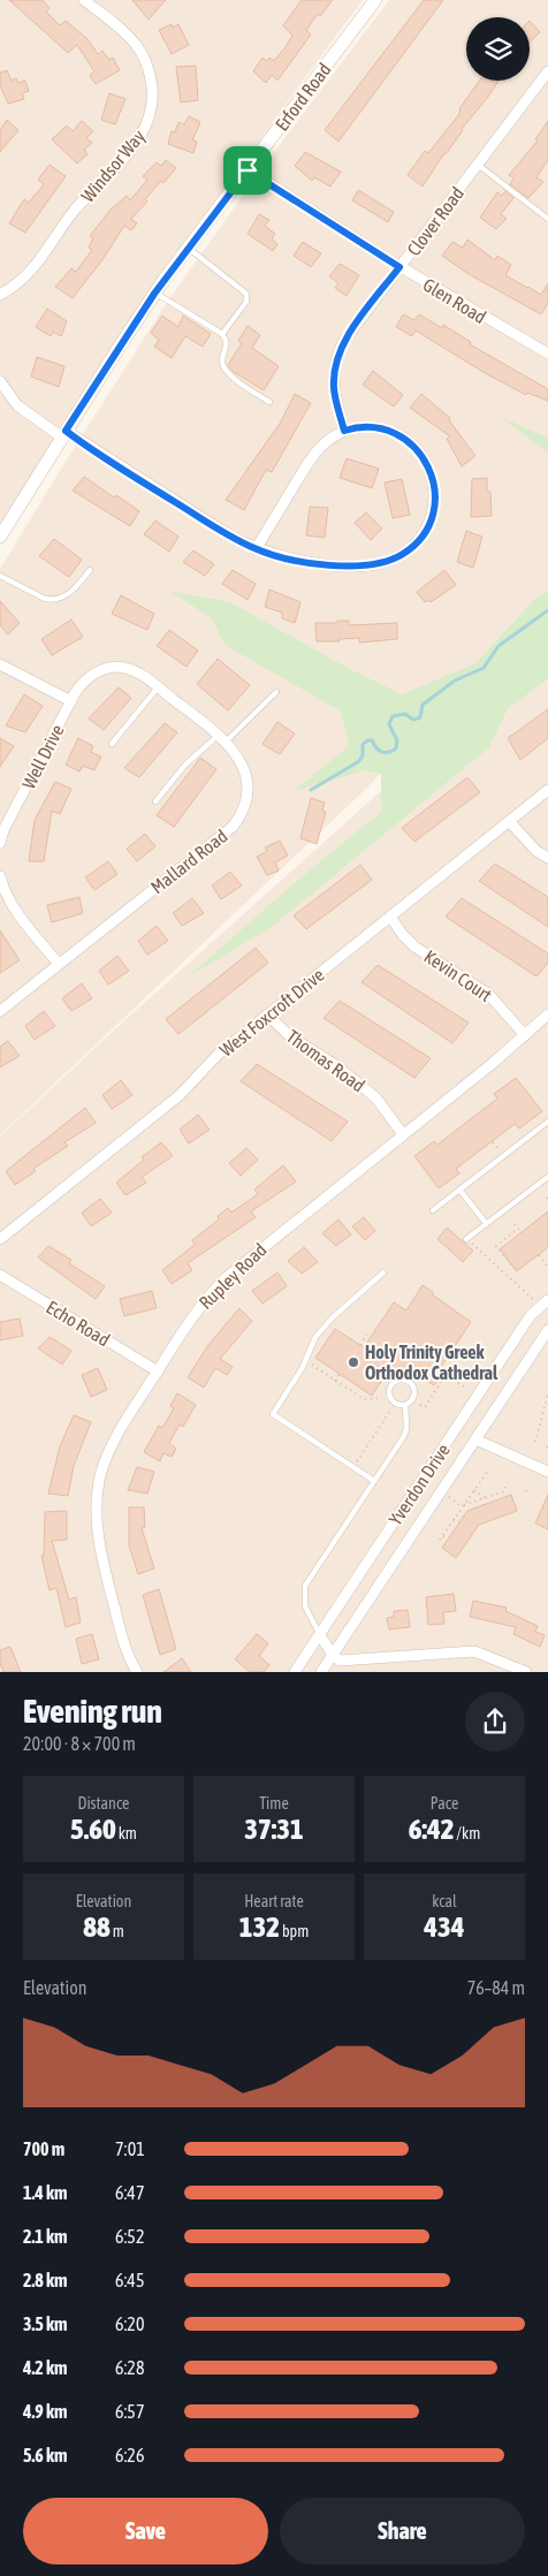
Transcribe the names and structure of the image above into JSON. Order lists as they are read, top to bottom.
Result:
{
  "streets": {
    "street": [
      "Erford Road",
      "Windsor Way",
      "Clover Road",
      "Glen Road",
      "Well Drive",
      "Mallard Road",
      "Kevin Court",
      "West Foxcroft Drive",
      "Thomas Road",
      "Rupley Road",
      "Echo Road",
      "Yverdon Drive"
    ]
  },
  "crossings": [
    ["Erford Road", "Glen Road"],
    ["Clover Road", "Glen Road"],
    ["Well Drive", "Mallard Road"],
    ["Kevin Court", "West Foxcroft Drive"],
    ["Kevin Court", "Rupley Road"],
    ["West Foxcroft Drive", "Thomas Road"],
    ["Thomas Road", "Rupley Road"],
    ["Rupley Road", "Echo Road"]
  ],
  "places": ["Holy Trinity Greek Orthodox Cathedral"],
  "page": {
    "heading": ["Evening run", "20:00 · 8 × 700 m"],
    "stats": [
      ["Distance", "5.60 km"],
      ["Time", "37:31"],
      ["Pace", "6:42 /km"],
      ["Elevation", "88 m"],
      ["Heart rate", "132 bpm"],
      ["kcal", "434"]
    ],
    "chart": ["Elevation", "76–84 m"],
    "list": [
      {
        "name": "700 m",
        "note": "7:01"
      },
      {
        "name": "1.4 km",
        "note": "6:47"
      },
      {
        "name": "2.1 km",
        "note": "6:52"
      },
      {
        "name": "2.8 km",
        "note": "6:45"
      },
      {
        "name": "3.5 km",
        "note": "6:20"
      },
      {
        "name": "4.2 km",
        "note": "6:28"
      },
      {
        "name": "4.9 km",
        "note": "6:57"
      },
      {
        "name": "5.6 km",
        "note": "6:26"
      }
    ],
    "buttons": ["Save", "Share"]
  }
}
